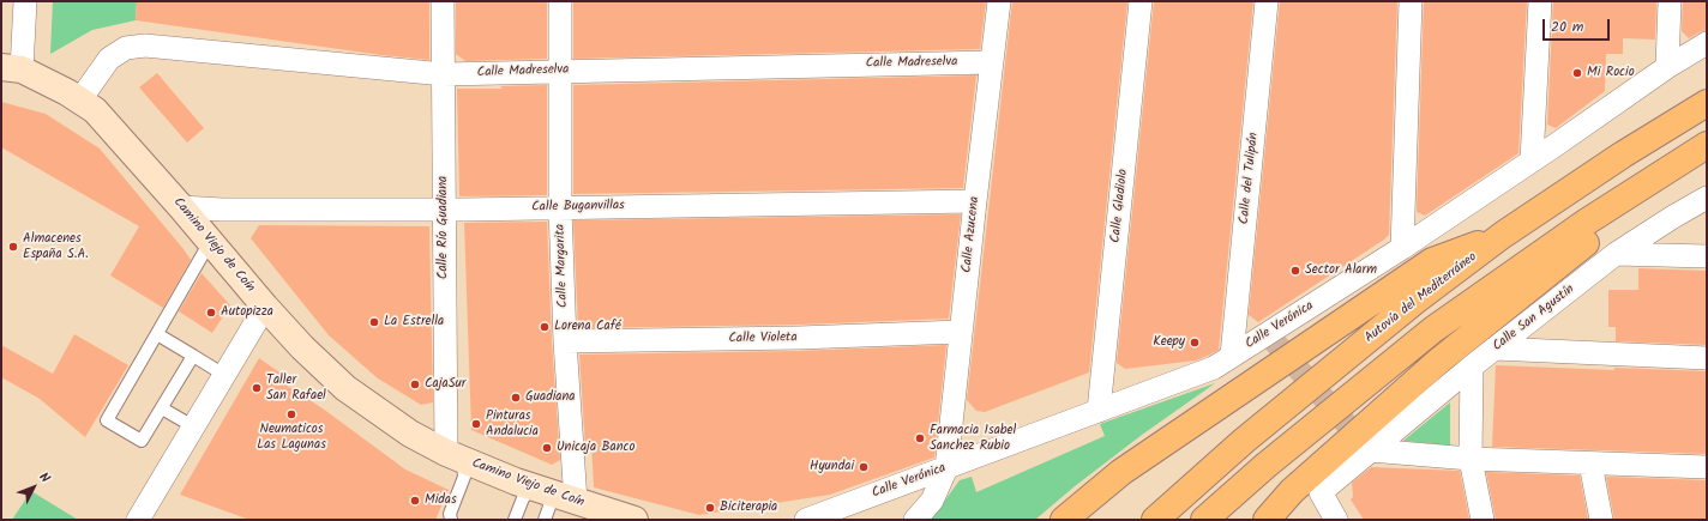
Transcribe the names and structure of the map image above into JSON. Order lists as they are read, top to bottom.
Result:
{
  "streets": {
    "highway": ["Autovía del Mediterráneo"],
    "street": [
      "Calle Madreselva",
      "Calle del Tulipán",
      "Calle Gladiolo",
      "Calle Buganvillas",
      "Calle Río Guadiana",
      "Calle Azucena",
      "Camino Viejo de Coín",
      "Calle Margarita",
      "Calle San Agustín",
      "Calle Verónica",
      "Calle Violeta"
    ]
  },
  "crossings": [
    ["Calle Madreselva", "Calle Río Guadiana"],
    ["Calle Madreselva", "Calle Azucena"],
    ["Calle Madreselva", "Camino Viejo de Coín"],
    ["Calle Madreselva", "Calle Margarita"],
    ["Calle del Tulipán", "Calle Verónica"],
    ["Calle Gladiolo", "Calle Verónica"],
    ["Calle Buganvillas", "Calle Río Guadiana"],
    ["Calle Buganvillas", "Calle Azucena"],
    ["Calle Buganvillas", "Camino Viejo de Coín"],
    ["Calle Buganvillas", "Calle Margarita"],
    ["Calle Río Guadiana", "Camino Viejo de Coín"],
    ["Calle Azucena", "Calle Verónica"],
    ["Calle Azucena", "Calle Violeta"],
    ["Camino Viejo de Coín", "Calle Margarita"],
    ["Calle Margarita", "Calle Violeta"]
  ],
  "places": [
    "Mi Rocio",
    "Almacenes España S.A.",
    "Sector Alarm",
    "Autopizza",
    "La Estrella",
    "Lorena Café",
    "Keepy",
    "CajaSur",
    "Taller San Rafael",
    "Guadiana",
    "Neumaticos Las Lagunas",
    "Pinturas Andalucia",
    "Farmacia Isabel Sanchez Rubio",
    "Unicaja Banco",
    "Hyundai",
    "Midas",
    "Biciterapia"
  ],
  "scale_bar": "20 m",
  "north": "top right"
}
